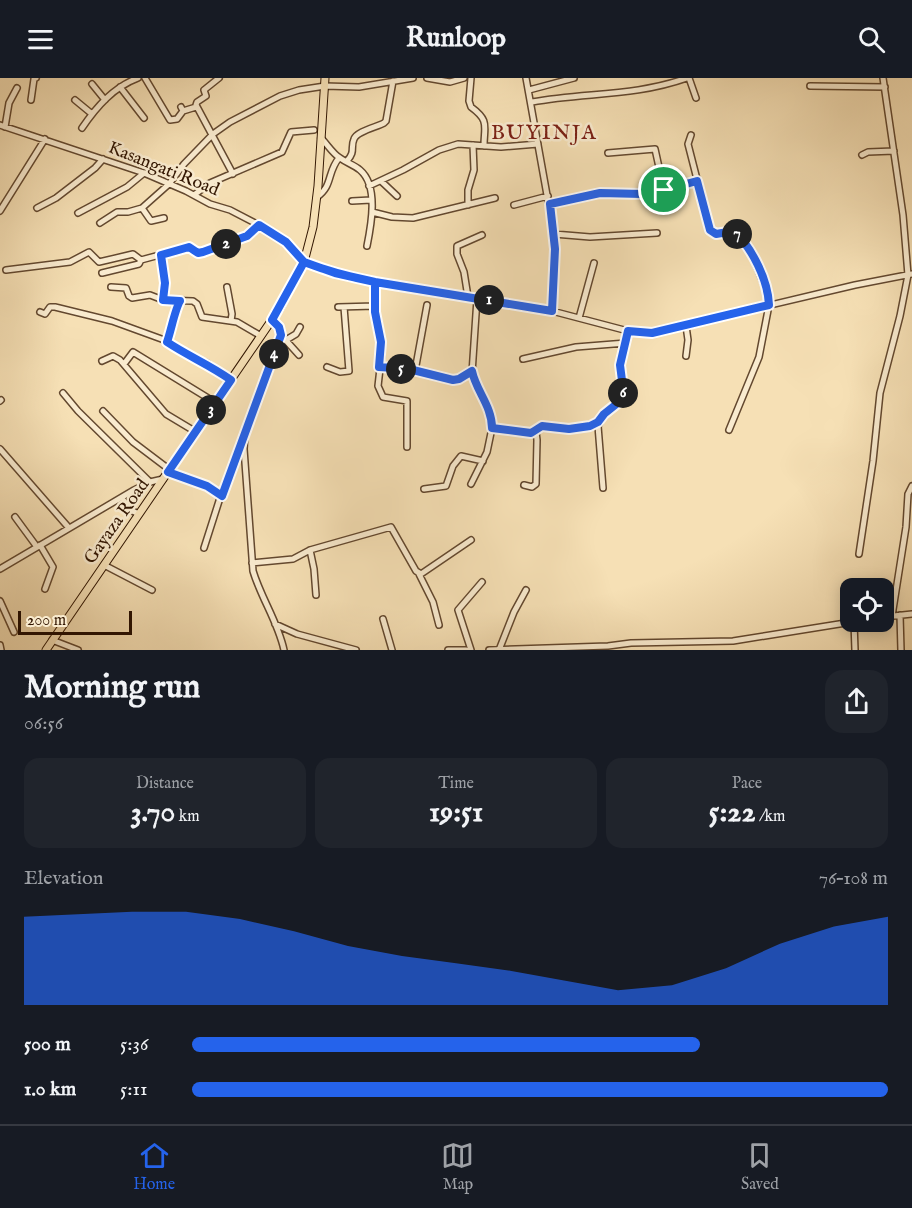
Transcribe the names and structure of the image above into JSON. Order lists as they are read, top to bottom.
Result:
{
  "streets": {
    "main road": ["Gayaza Road"],
    "street": ["Kasangati Road"]
  },
  "crossings": [
    ["Kasangati Road", "Gayaza Road"]
  ],
  "districts": ["BUYINJA"],
  "scale_bar": "200 m",
  "page": {
    "header": "Runloop",
    "pins": [
      "7",
      "2",
      "1",
      "4",
      "5",
      "6",
      "3"
    ],
    "scale": "200 m",
    "heading": ["Morning run", "06:56"],
    "stats": [
      ["Distance", "3.70 km"],
      ["Time", "19:51"],
      ["Pace", "5:22 /km"]
    ],
    "chart": ["Elevation", "76–108 m"],
    "list": [
      {
        "name": "500 m",
        "note": "5:36"
      },
      {
        "name": "1.0 km",
        "note": "5:11"
      }
    ],
    "tabs": ["Home", "Map", "Saved"]
  }
}
